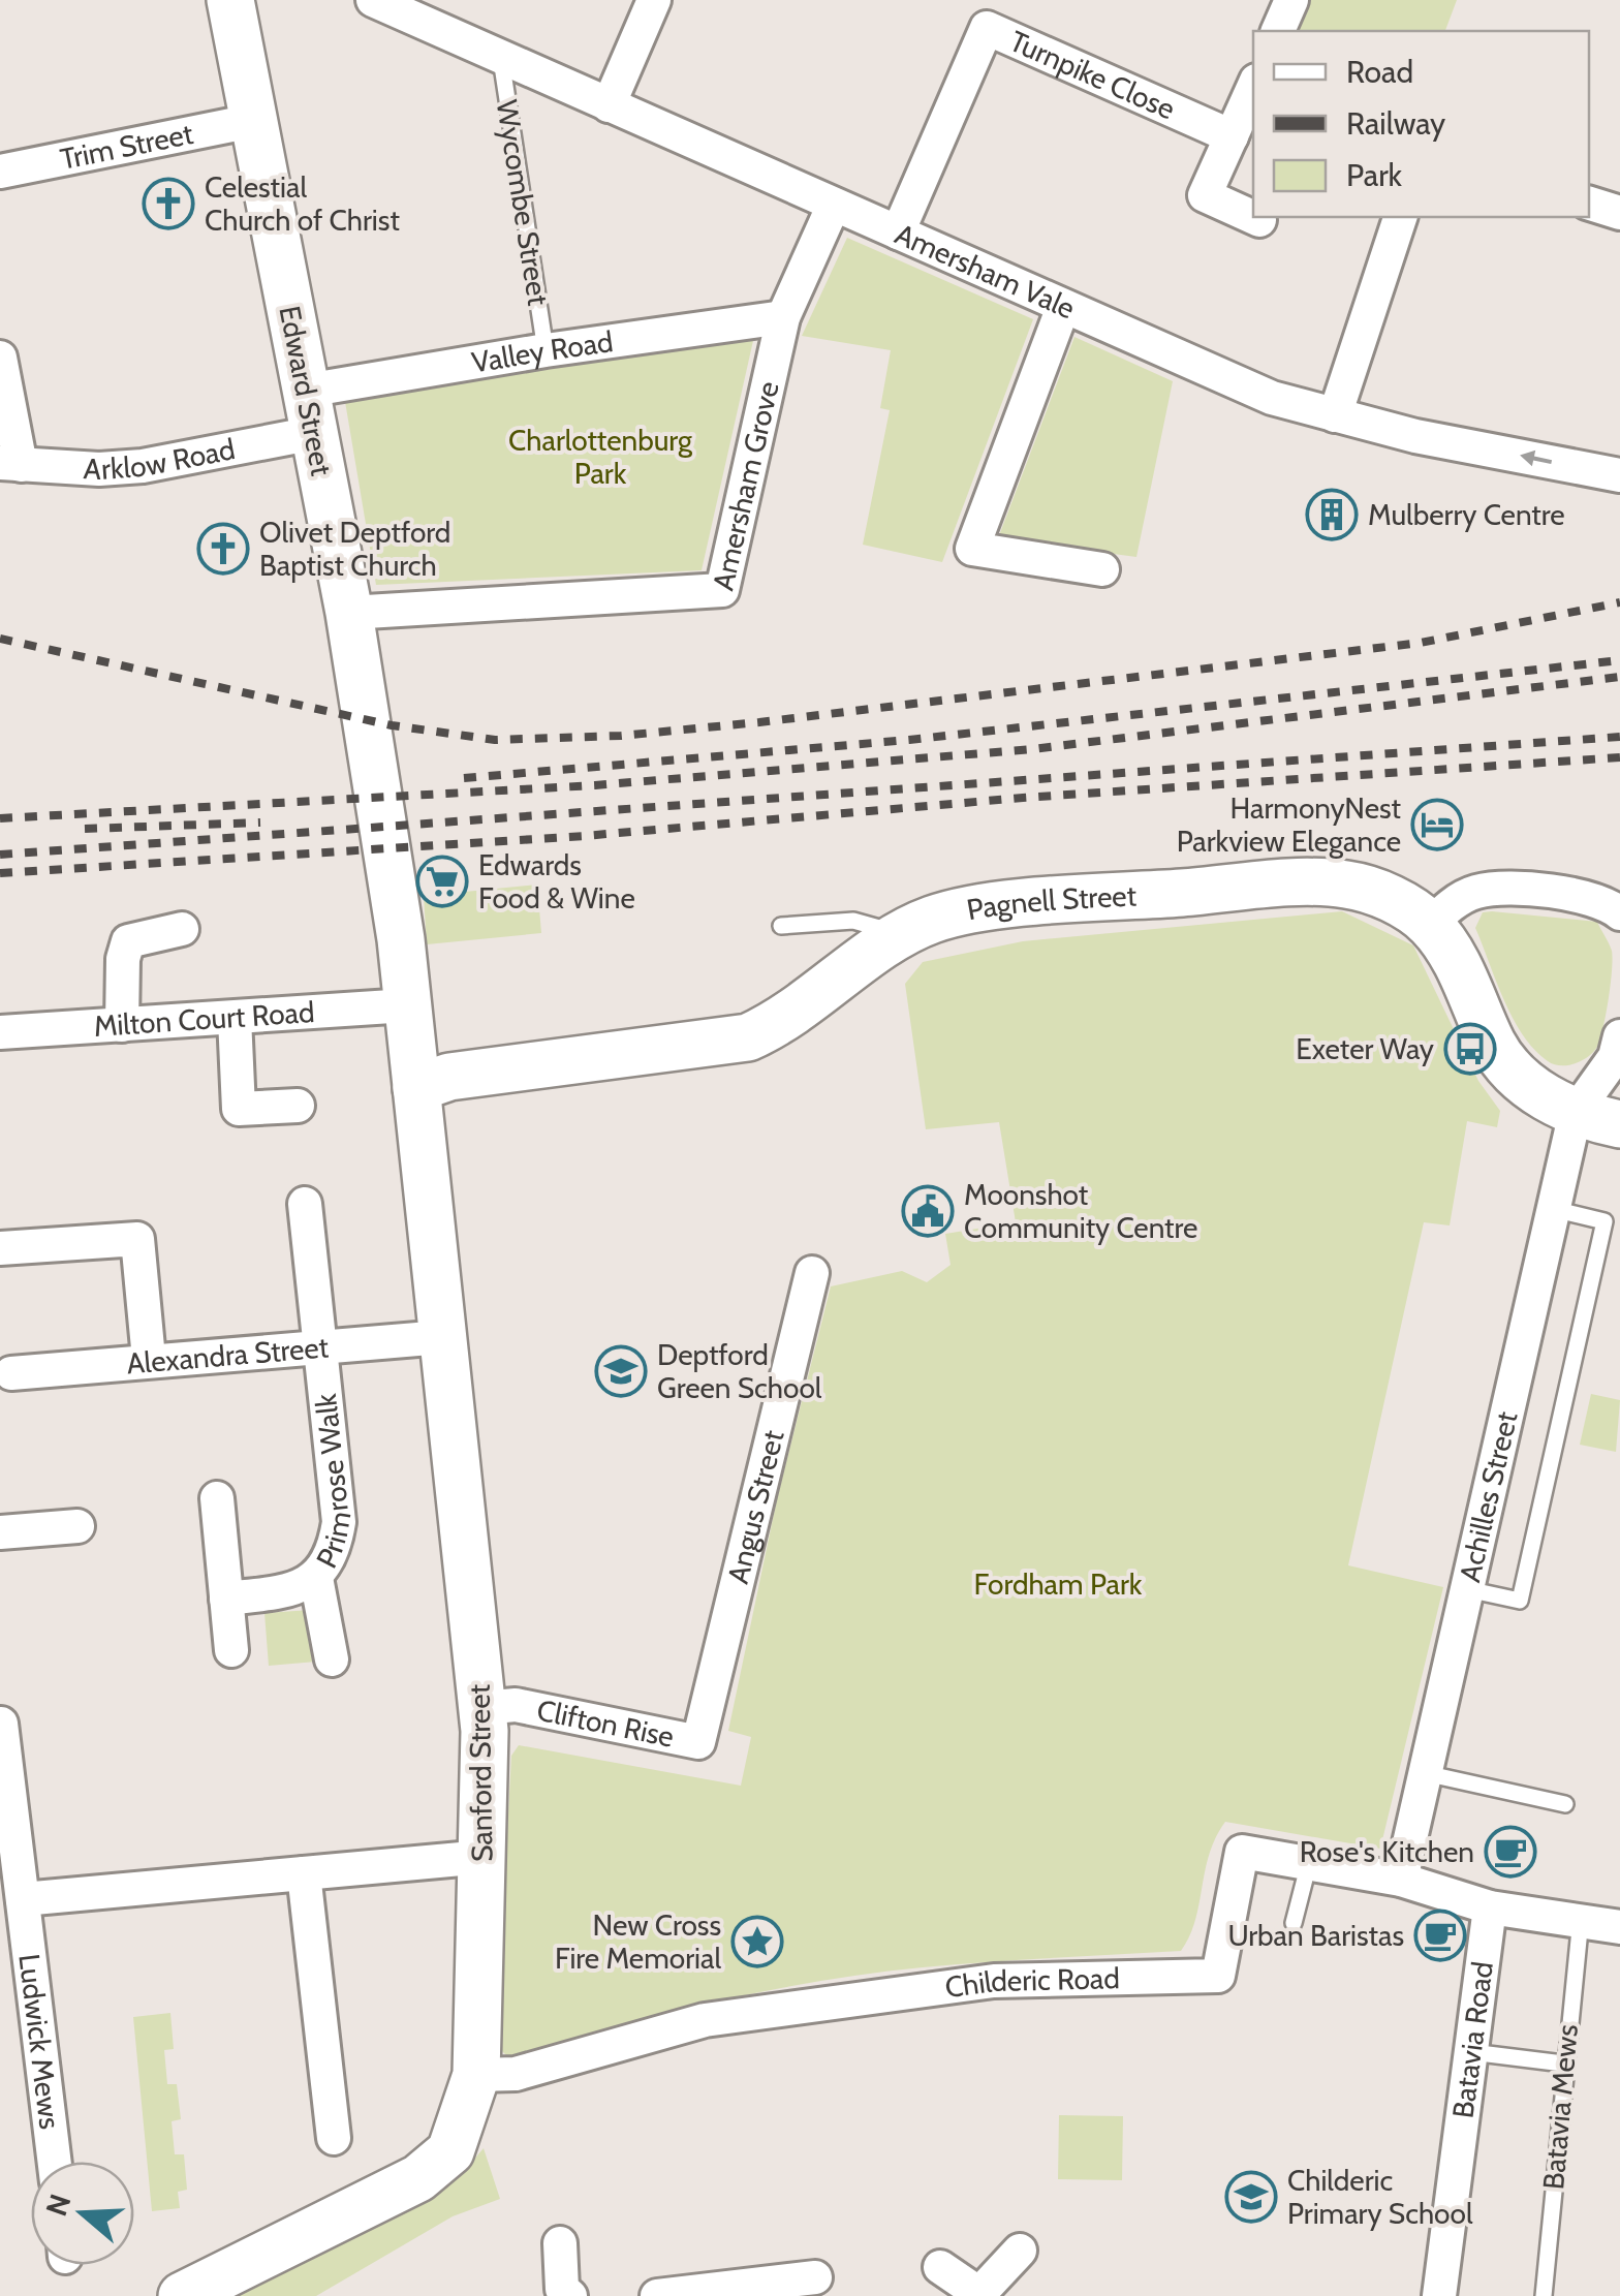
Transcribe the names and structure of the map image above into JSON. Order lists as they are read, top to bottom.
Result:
{
  "streets": {
    "main road": ["Edward Street", "Pagnell Street", "Sanford Street"],
    "street": [
      "Turnpike Close",
      "Trim Street",
      "Amersham Vale",
      "Valley Road",
      "Arklow Road",
      "Amersham Grove",
      "Milton Court Road",
      "Alexandra Street",
      "Primrose Walk",
      "Achilles Street",
      "Angus Street",
      "Clifton Rise",
      "Childeric Road",
      "Ludwick Mews",
      "Batavia Road"
    ],
    "lane": ["Wycombe Street", "Batavia Mews"]
  },
  "crossings": [
    ["Turnpike Close", "Amersham Vale"],
    ["Trim Street", "Edward Street"],
    ["Wycombe Street", "Amersham Vale"],
    ["Wycombe Street", "Valley Road"],
    ["Amersham Vale", "Amersham Grove"],
    ["Valley Road", "Edward Street"],
    ["Valley Road", "Arklow Road"],
    ["Valley Road", "Amersham Grove"],
    ["Edward Street", "Arklow Road"],
    ["Edward Street", "Amersham Grove"],
    ["Edward Street", "Pagnell Street"],
    ["Edward Street", "Milton Court Road"],
    ["Edward Street", "Sanford Street"],
    ["Pagnell Street", "Achilles Street"],
    ["Pagnell Street", "Sanford Street"],
    ["Alexandra Street", "Primrose Walk"],
    ["Alexandra Street", "Sanford Street"],
    ["Achilles Street", "Childeric Road"],
    ["Angus Street", "Clifton Rise"],
    ["Clifton Rise", "Sanford Street"],
    ["Sanford Street", "Childeric Road"],
    ["Childeric Road", "Batavia Road"]
  ],
  "parks": ["Charlottenburg Park", "Fordham Park"],
  "places": {
    "church": ["Celestial Church of Christ", "Olivet Deptford Baptist Church"],
    "building": ["Mulberry Centre"],
    "hotel": ["HarmonyNest Parkview Elegance"],
    "supermarket": ["Edwards Food & Wine"],
    "bus stop": ["Exeter Way"],
    "public building": ["Moonshot Community Centre"],
    "school or university": ["Deptford Green School", "Childeric Primary School"],
    "cafe": ["Rose's Kitchen", "Urban Baristas"],
    "place": ["New Cross Fire Memorial"]
  },
  "legend": ["Road", "Railway", "Park"],
  "north": "left"
}
